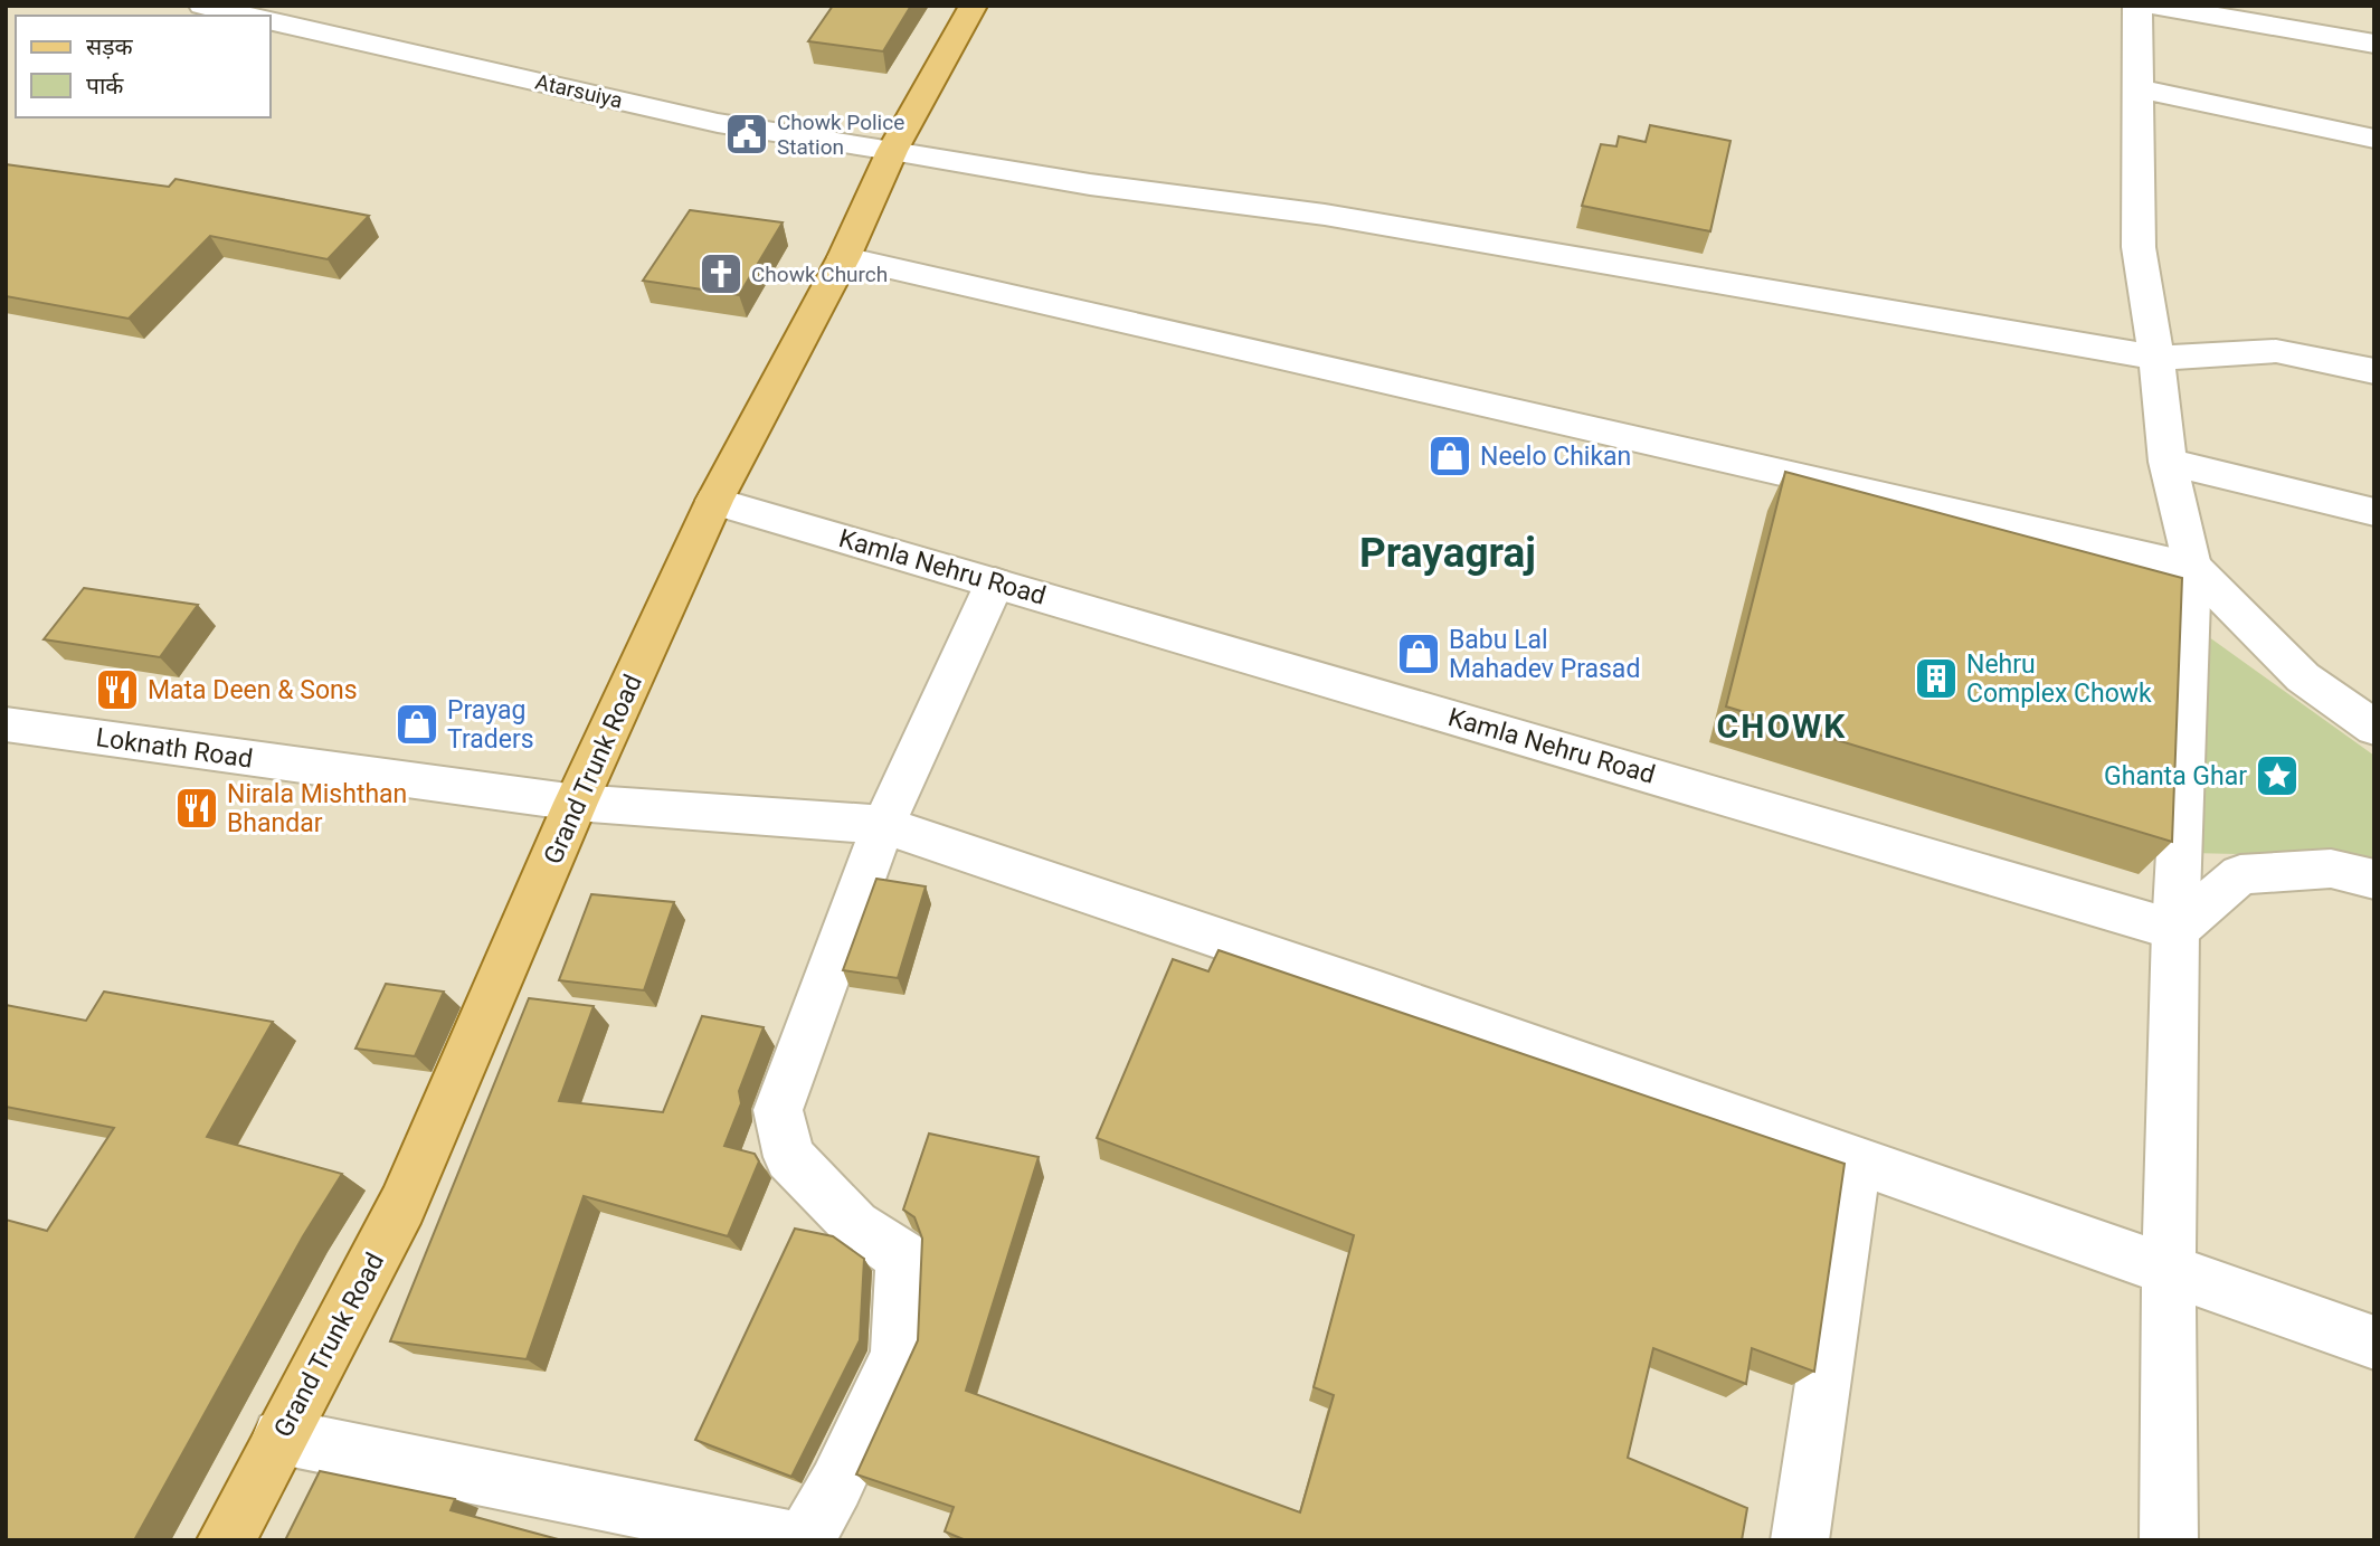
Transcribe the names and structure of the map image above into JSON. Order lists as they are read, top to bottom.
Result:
{
  "streets": {
    "main road": ["Grand Trunk Road"],
    "street": ["Atarsuiya", "Kamla Nehru Road", "Loknath Road"]
  },
  "crossings": [
    ["Atarsuiya", "Grand Trunk Road"],
    ["Kamla Nehru Road", "Grand Trunk Road"],
    ["Loknath Road", "Grand Trunk Road"]
  ],
  "districts": ["Prayagraj", "CHOWK"],
  "places": {
    "public building": ["Chowk Police Station"],
    "church": ["Chowk Church"],
    "shop": ["Neelo Chikan", "Babu Lal Mahadev Prasad", "Prayag Traders"],
    "building": ["Nehru Complex Chowk"],
    "restaurant": ["Mata Deen & Sons", "Nirala Mishthan Bhandar"],
    "place": ["Ghanta Ghar"]
  },
  "legend": ["सड़क", "पार्क"]
}
